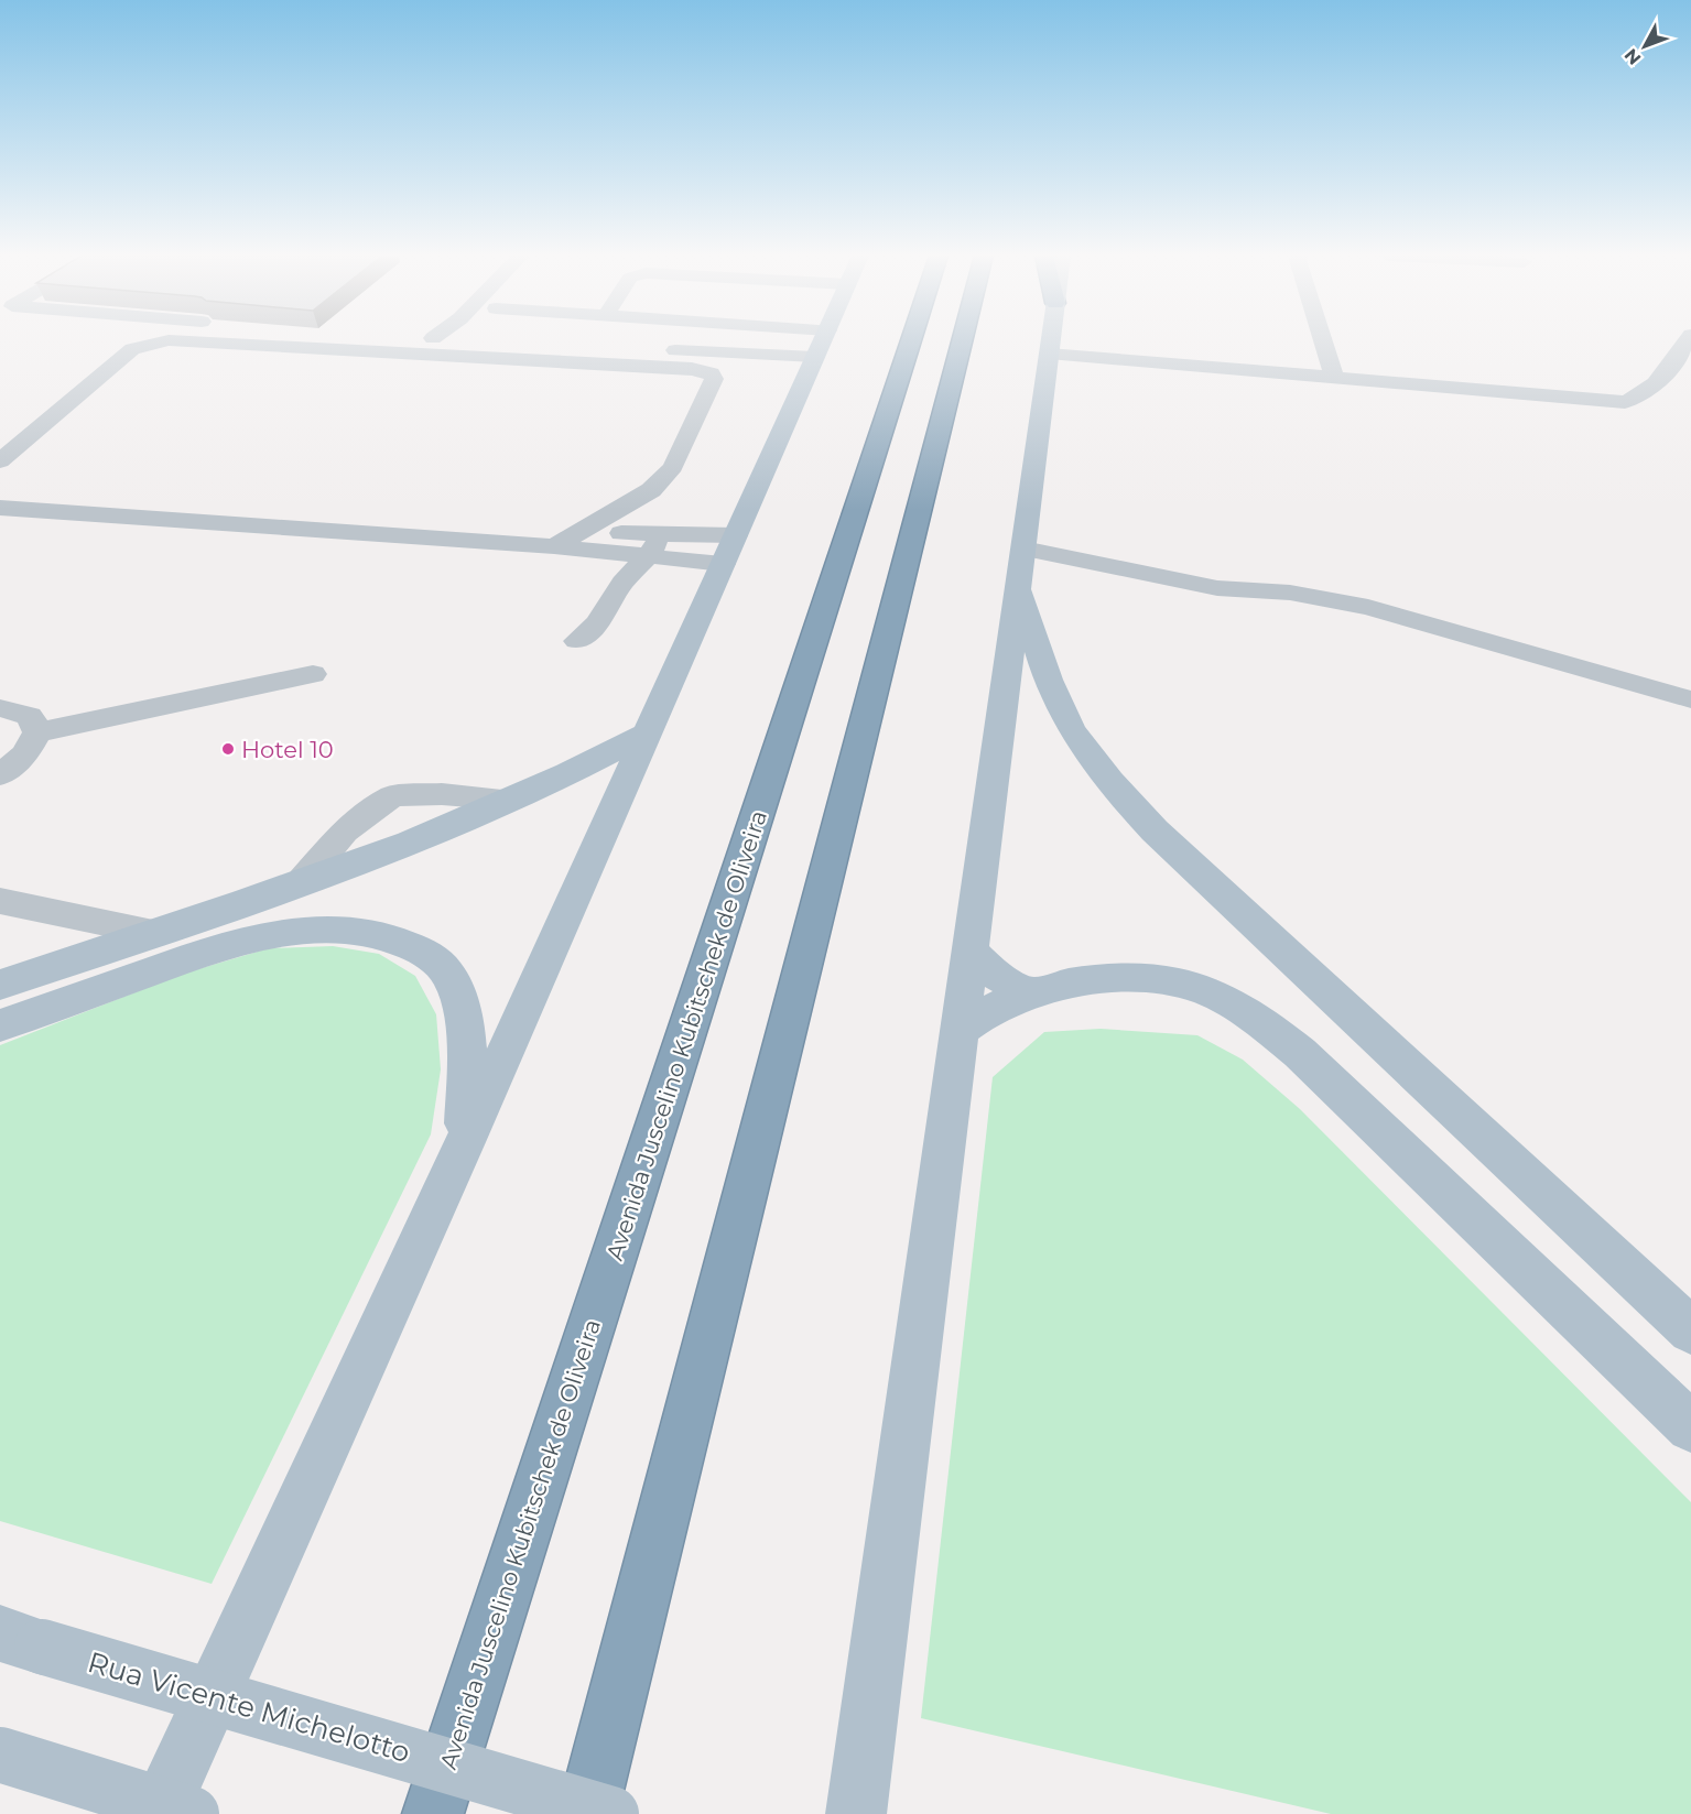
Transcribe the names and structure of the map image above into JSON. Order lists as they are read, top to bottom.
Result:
{
  "streets": {
    "highway": ["Avenida Juscelino Kubitschek de Oliveira"],
    "main road": ["Rua Vicente Michelotto"]
  },
  "places": ["Hotel 10"],
  "north": "bottom left"
}
